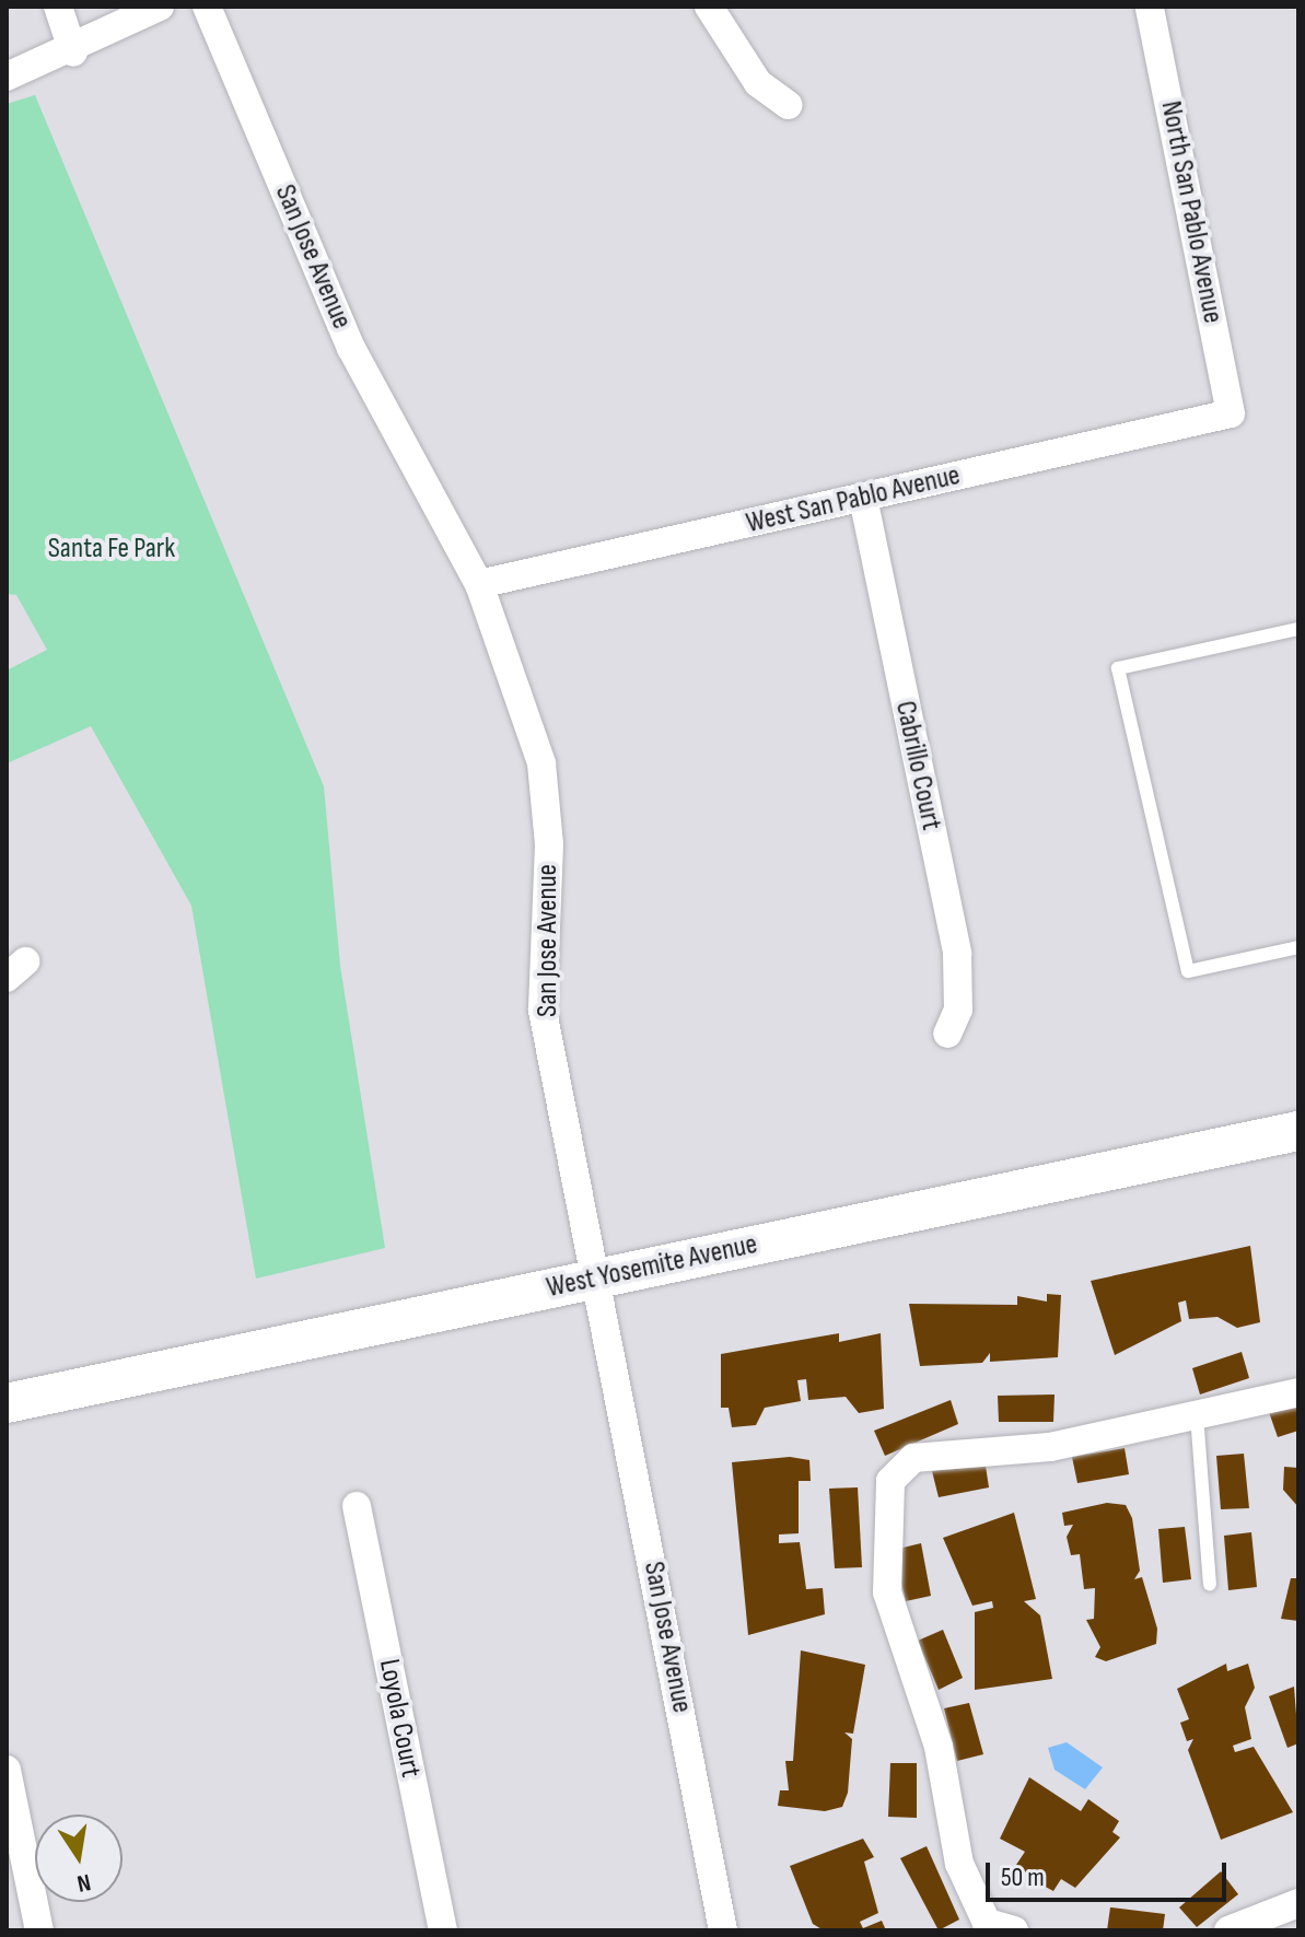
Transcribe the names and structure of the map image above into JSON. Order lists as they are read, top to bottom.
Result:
{
  "streets": {
    "main road": ["West Yosemite Avenue"],
    "street": [
      "North San Pablo Avenue",
      "San Jose Avenue",
      "West San Pablo Avenue",
      "Cabrillo Court",
      "Loyola Court"
    ]
  },
  "crossings": [
    ["North San Pablo Avenue", "West San Pablo Avenue"],
    ["San Jose Avenue", "West San Pablo Avenue"],
    ["San Jose Avenue", "West Yosemite Avenue"],
    ["West San Pablo Avenue", "Cabrillo Court"]
  ],
  "parks": ["Santa Fe Park"],
  "scale_bar": "50 m",
  "north": "bottom"
}
